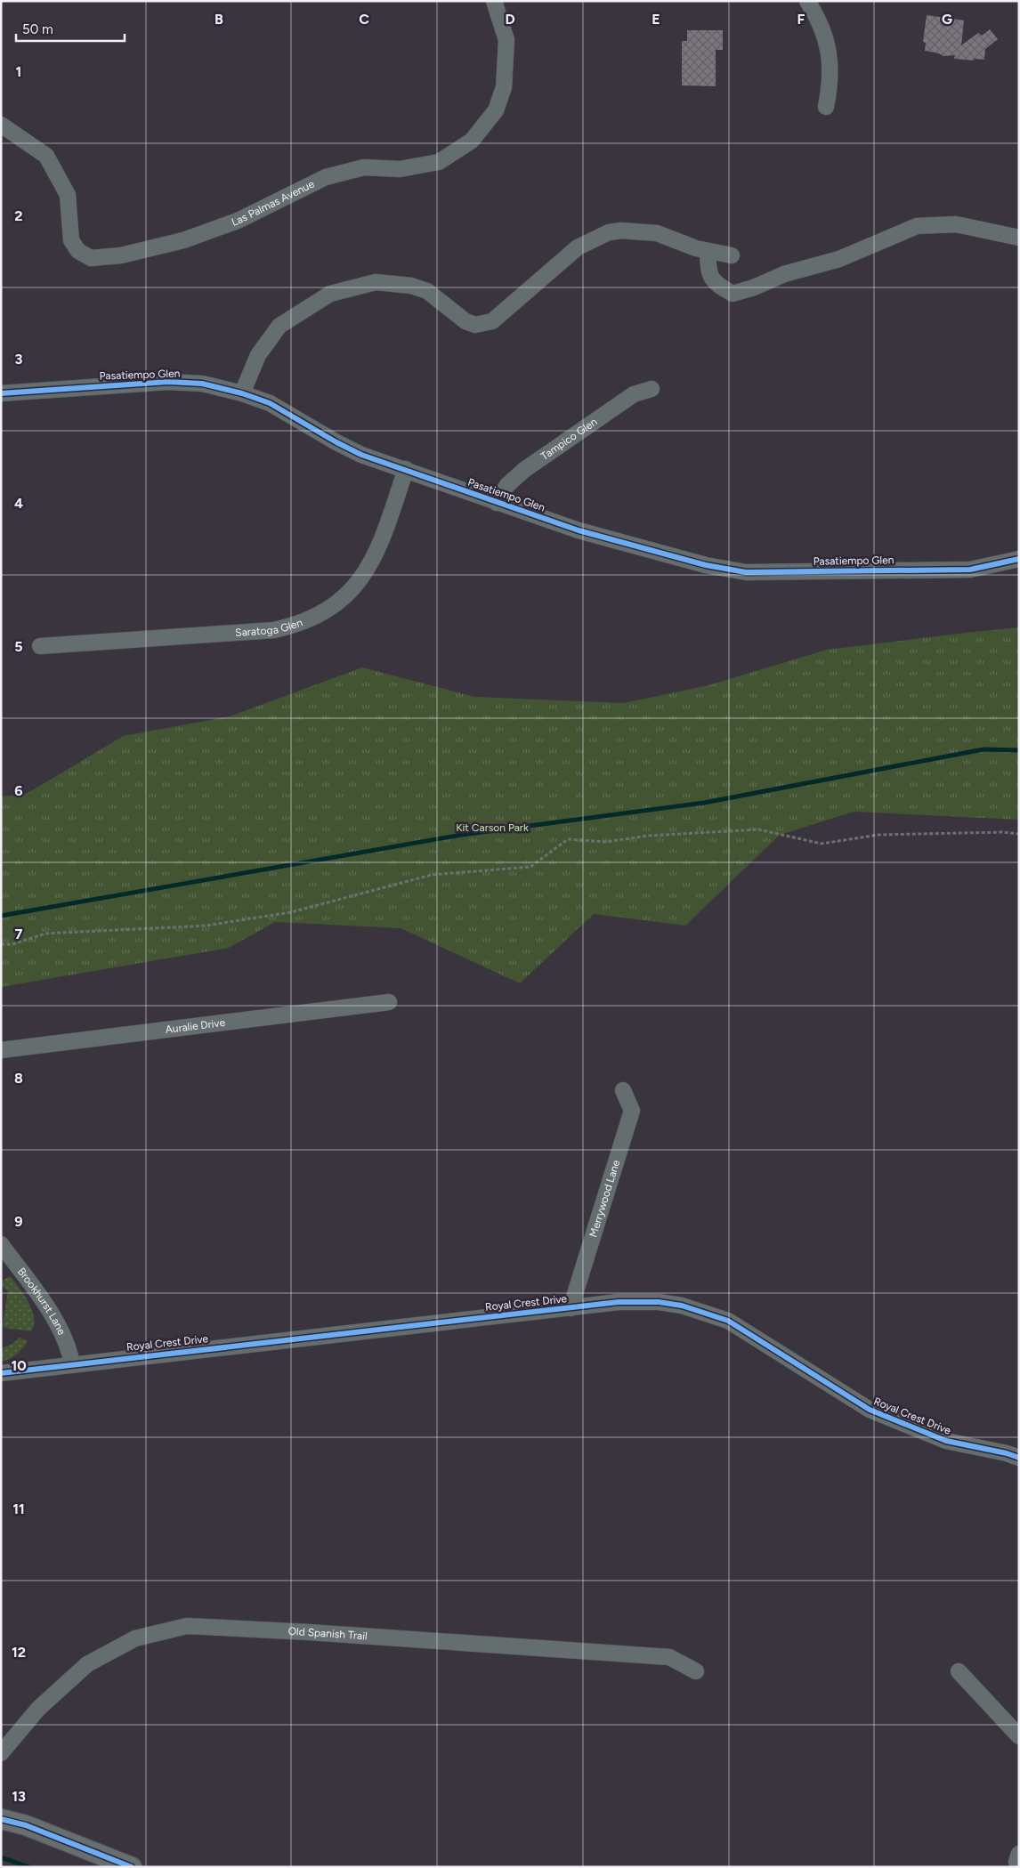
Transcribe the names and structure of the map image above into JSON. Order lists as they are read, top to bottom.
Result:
{
  "streets": {
    "street": [
      "Las Palmas Avenue",
      "Pasatiempo Glen",
      "Tampico Glen",
      "Saratoga Glen",
      "Auralie Drive",
      "Merrywood Lane",
      "Brookhurst Lane",
      "Royal Crest Drive",
      "Old Spanish Trail"
    ]
  },
  "crossings": [
    ["Pasatiempo Glen", "Tampico Glen"],
    ["Pasatiempo Glen", "Saratoga Glen"],
    ["Merrywood Lane", "Royal Crest Drive"],
    ["Brookhurst Lane", "Royal Crest Drive"]
  ],
  "parks": ["Kit Carson Park"],
  "scale_bar": "50 m",
  "grid": {
    "columns": [
      "B",
      "C",
      "D",
      "E",
      "F",
      "G"
    ],
    "rows": [
      "1",
      "2",
      "3",
      "4",
      "5",
      "6",
      "7",
      "8",
      "9",
      "10",
      "11",
      "12",
      "13"
    ]
  }
}
